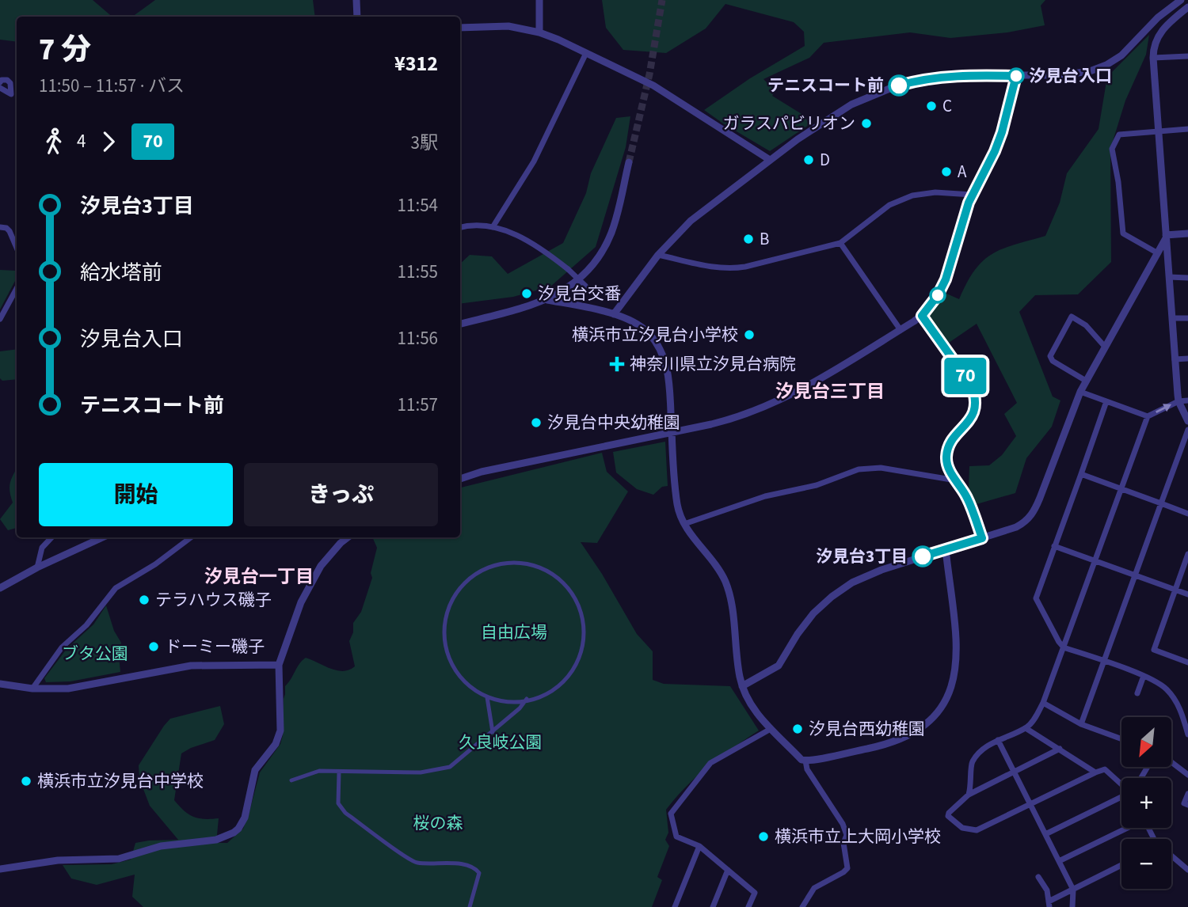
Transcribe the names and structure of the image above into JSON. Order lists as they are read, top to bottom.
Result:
{
  "districts": ["汐見台三丁目", "汐見台一丁目"],
  "parks": [
    "自由広場",
    "ブタ公園",
    "久良岐公園",
    "桜の森"
  ],
  "places": {
    "other": [
      "汐見台入口",
      "テニスコート前",
      "C",
      "ガラスパビリオン",
      "D",
      "A",
      "B",
      "汐見台交番",
      "横浜市立汐見台小学校",
      "汐見台中央幼稚園",
      "汐見台3丁目",
      "テラハウス磯子",
      "ドーミー磯子",
      "汐見台西幼稚園",
      "横浜市立汐見台中学校",
      "横浜市立上大岡小学校"
    ],
    "health": ["神奈川県立汐見台病院"]
  },
  "lines": ["bus line 70"],
  "north": "bottom left",
  "page": {
    "on_map": "70",
    "heading": ["7 分", "11:50 – 11:57 · バス", "¥312"],
    "legs": ["4", "70", "3駅"],
    "list": [
      {
        "name": "汐見台3丁目",
        "value": "11:54"
      },
      {
        "name": "給水塔前",
        "value": "11:55"
      },
      {
        "name": "汐見台入口",
        "value": "11:56"
      },
      {
        "name": "テニスコート前",
        "value": "11:57"
      }
    ],
    "buttons": ["開始", "きっぷ"],
    "map_buttons": ["+", "−"]
  }
}
